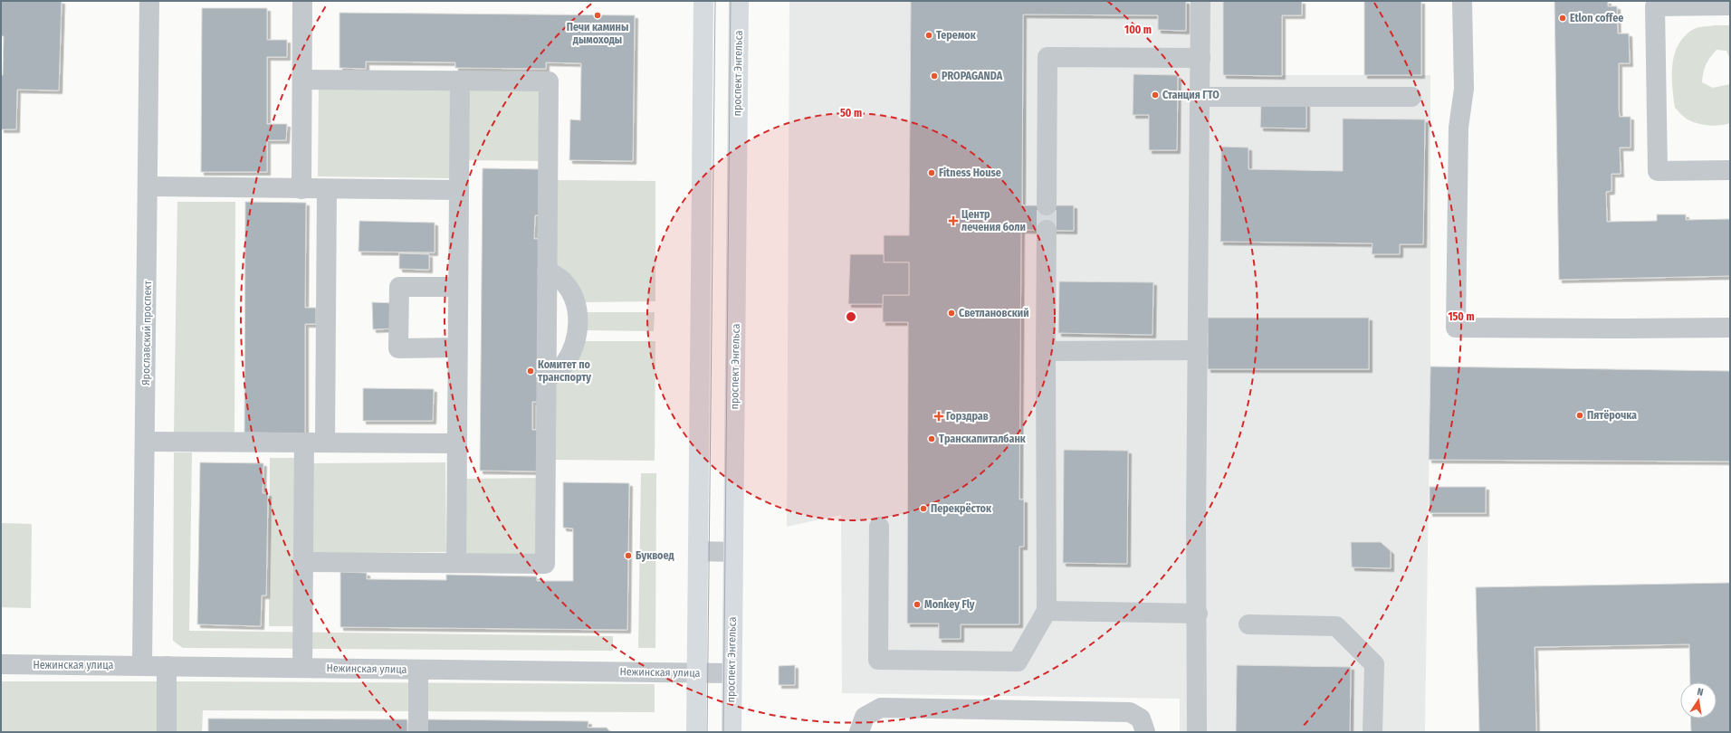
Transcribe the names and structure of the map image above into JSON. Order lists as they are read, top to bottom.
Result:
{
  "streets": {
    "main road": ["проспект Энгельса"],
    "street": ["Ярославский проспект", "Нежинская улица"]
  },
  "crossings": [
    ["проспект Энгельса", "Нежинская улица"],
    ["Ярославский проспект", "Нежинская улица"]
  ],
  "places": {
    "other": [
      "Печи камины дымоходы",
      "Etlon coffee",
      "Теремок",
      "PROPAGANDA",
      "Станция ГТО",
      "Fitness House",
      "Светлановский",
      "Комитет по транспорту",
      "Пятёрочка",
      "Транскапиталбанк",
      "Перекрёсток",
      "Буквоед",
      "Monkey Fly"
    ],
    "health": ["Центр лечения боли", "Горздрав"]
  },
  "north": "top",
  "rings": ["100 m", "50 m", "150 m"]
}
